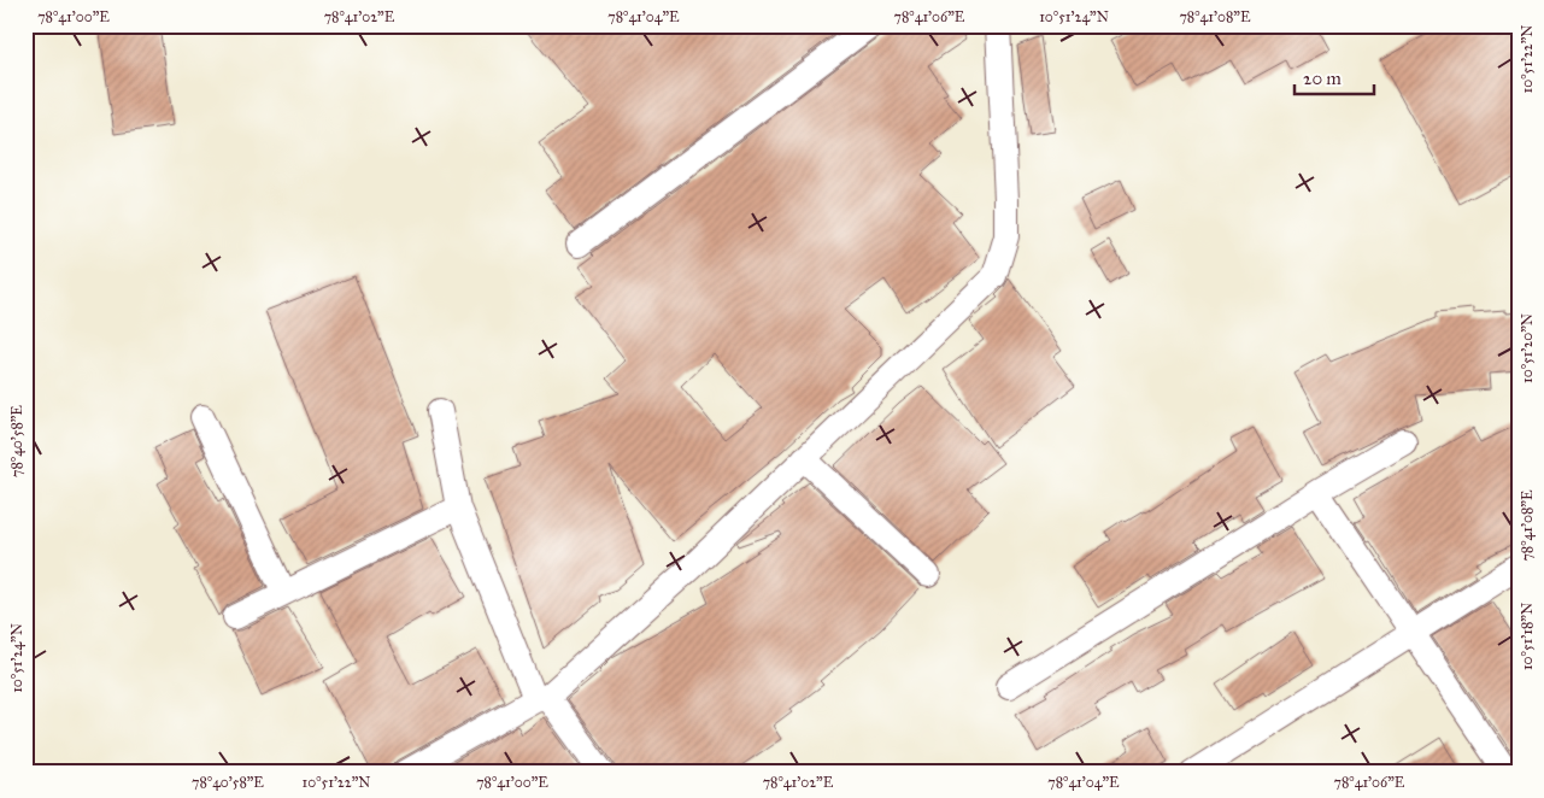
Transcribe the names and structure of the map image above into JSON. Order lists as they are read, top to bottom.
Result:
{
  "scale_bar": "20 m",
  "coordinates": [
    "78°41'00\"E",
    "78°41'02\"E",
    "78°41'04\"E",
    "78°41'06\"E",
    "10°51'24\"N",
    "78°41'08\"E",
    "10°51'22\"N",
    "10°51'20\"N",
    "78°40'58\"E",
    "10°51'18\"N"
  ]
}
